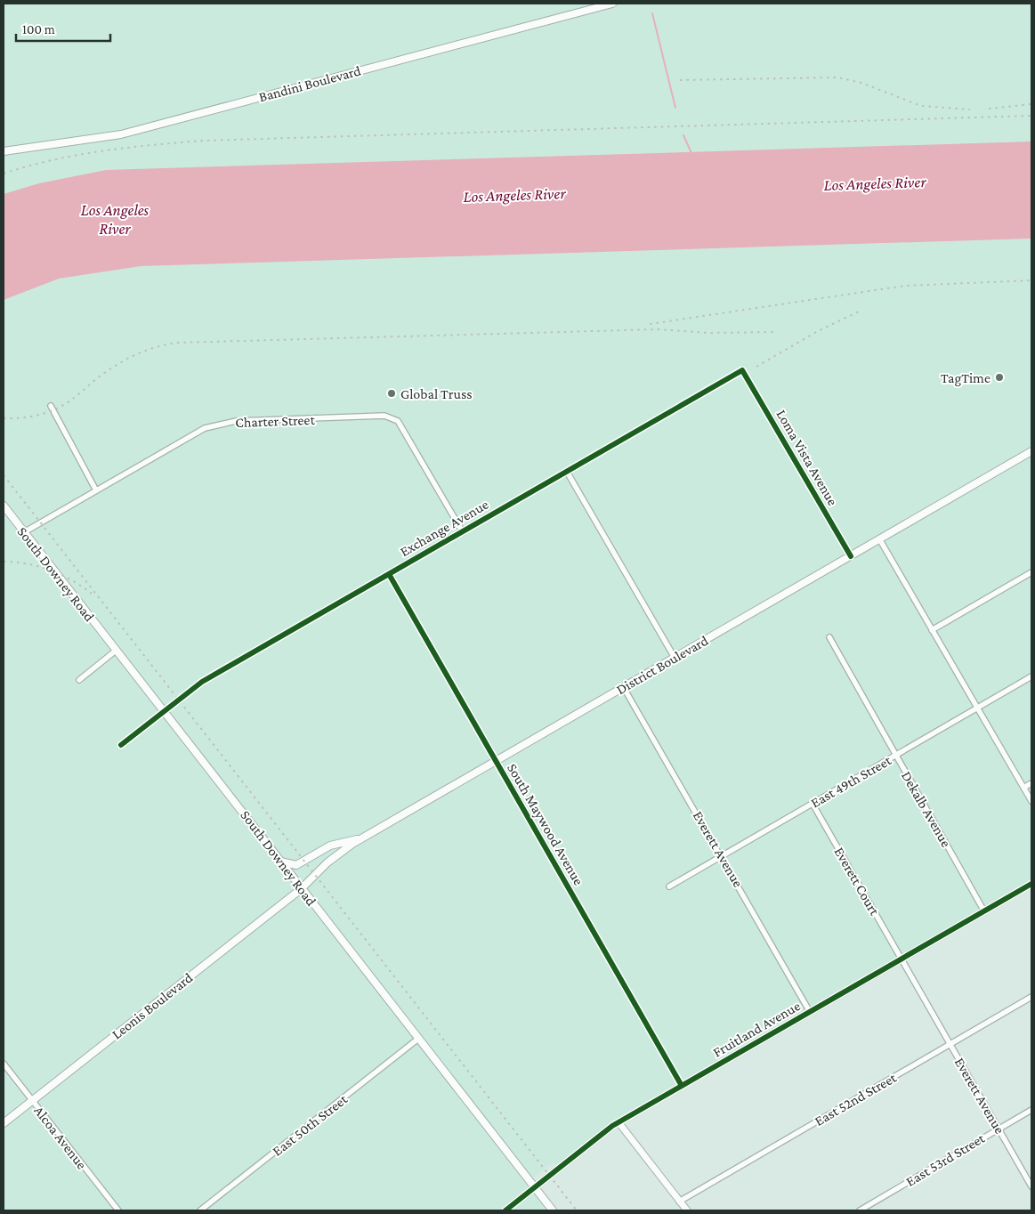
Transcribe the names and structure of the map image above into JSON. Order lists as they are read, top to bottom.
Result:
{
  "streets": {
    "main road": [
      "Bandini Boulevard",
      "South Downey Road",
      "District Boulevard",
      "Leonis Boulevard"
    ],
    "street": [
      "Charter Street",
      "Loma Vista Avenue",
      "Exchange Avenue",
      "East 49th Street",
      "Dekalb Avenue",
      "South Maywood Avenue",
      "Everett Avenue",
      "Everett Court",
      "Fruitland Avenue",
      "East 52nd Street",
      "East 50th Street",
      "Alcoa Avenue",
      "East 53rd Street"
    ]
  },
  "crossings": [
    ["Charter Street", "Exchange Avenue"],
    ["Charter Street", "South Downey Road"],
    ["Loma Vista Avenue", "Exchange Avenue"],
    ["Loma Vista Avenue", "District Boulevard"],
    ["Exchange Avenue", "South Downey Road"],
    ["Exchange Avenue", "South Maywood Avenue"],
    ["South Downey Road", "District Boulevard"],
    ["South Downey Road", "Leonis Boulevard"],
    ["South Downey Road", "Fruitland Avenue"],
    ["South Downey Road", "East 50th Street"],
    ["District Boulevard", "South Maywood Avenue"],
    ["District Boulevard", "Everett Avenue"],
    ["District Boulevard", "Leonis Boulevard"],
    ["East 49th Street", "Dekalb Avenue"],
    ["East 49th Street", "Everett Avenue"],
    ["East 49th Street", "Everett Court"],
    ["Dekalb Avenue", "Fruitland Avenue"],
    ["South Maywood Avenue", "Fruitland Avenue"],
    ["Everett Avenue", "Everett Court"],
    ["Everett Avenue", "Fruitland Avenue"],
    ["Everett Avenue", "East 52nd Street"],
    ["Everett Avenue", "East 53rd Street"],
    ["Everett Court", "Fruitland Avenue"],
    ["Leonis Boulevard", "Alcoa Avenue"]
  ],
  "water": ["Los Angeles River"],
  "places": ["TagTime", "Global Truss"],
  "scale_bar": "100 m"
}
